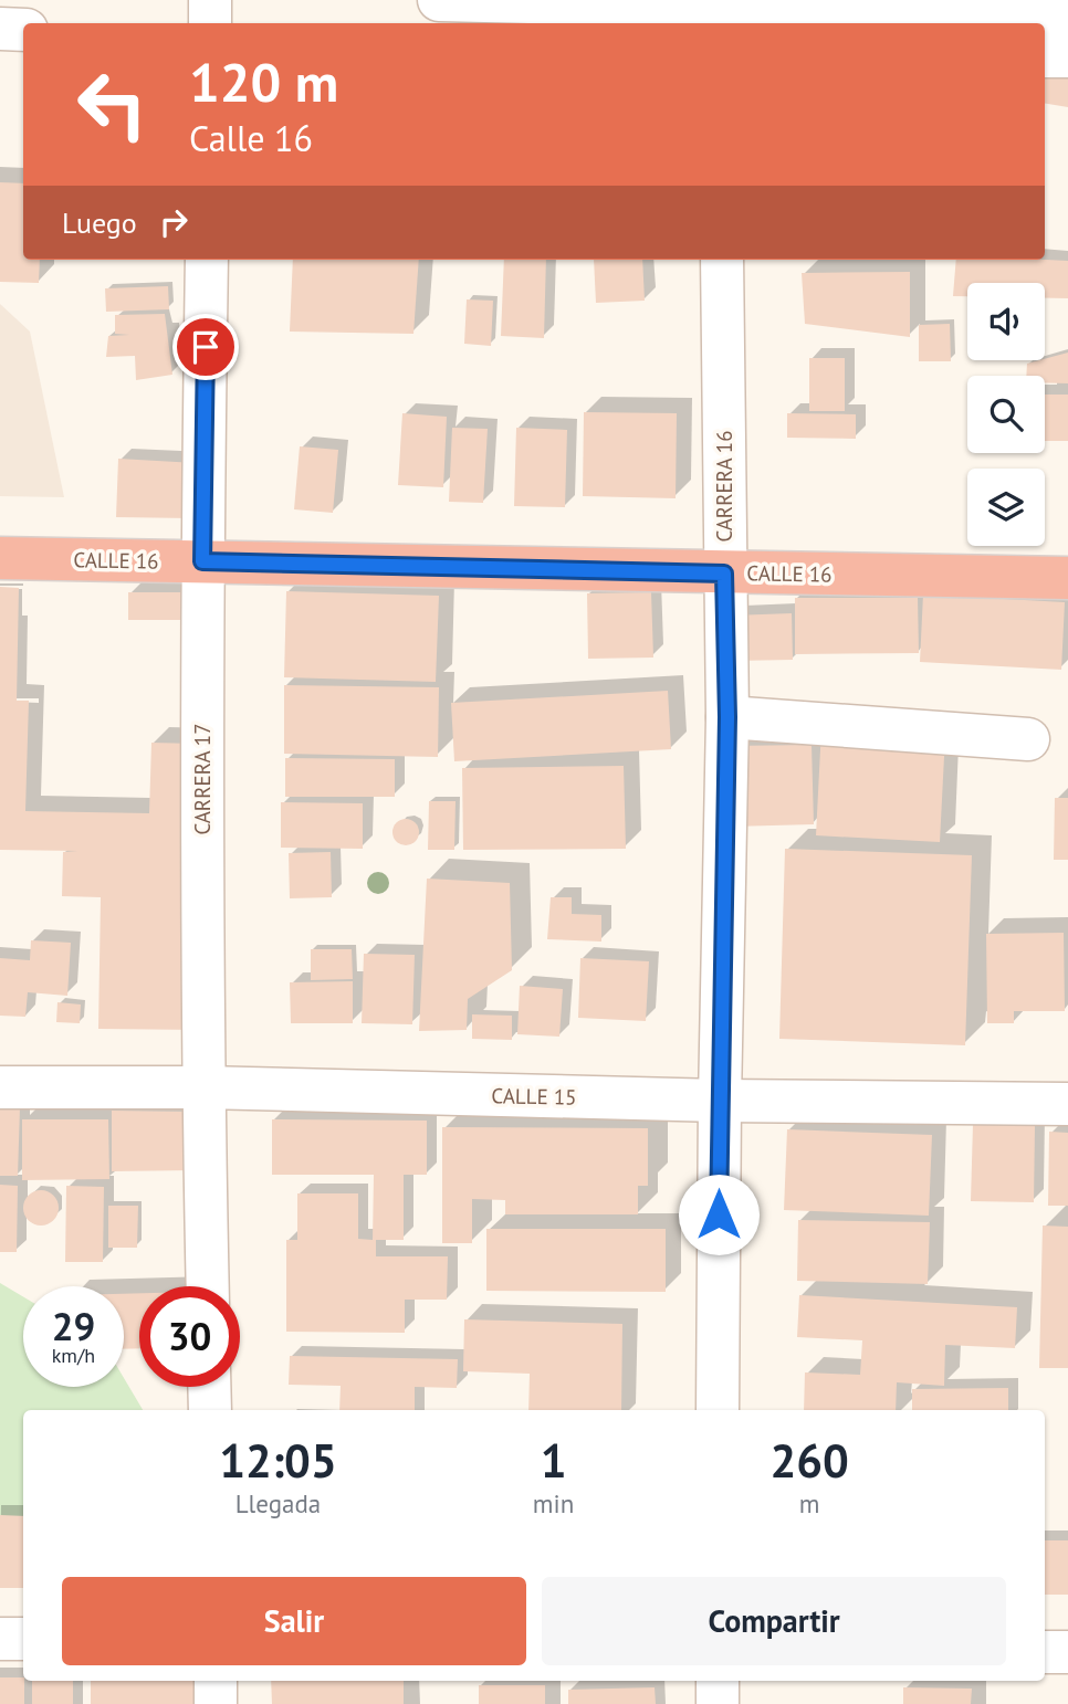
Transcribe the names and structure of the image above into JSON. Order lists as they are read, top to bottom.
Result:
{
  "streets": {
    "highway": ["CALLE 16"],
    "street": ["CARRERA 16", "CARRERA 17", "CALLE 15"]
  },
  "crossings": [
    ["CARRERA 16", "CALLE 16"],
    ["CARRERA 16", "CALLE 15"],
    ["CALLE 16", "CARRERA 17"],
    ["CARRERA 17", "CALLE 15"]
  ],
  "page": {
    "turn": ["120 m", "Calle 16"],
    "then": "Luego",
    "speed": "29 km/h",
    "limit": "30",
    "eta": [
      "12:05",
      "Llegada",
      "1",
      "min",
      "260",
      "m"
    ],
    "buttons": ["Salir", "Compartir"]
  }
}
